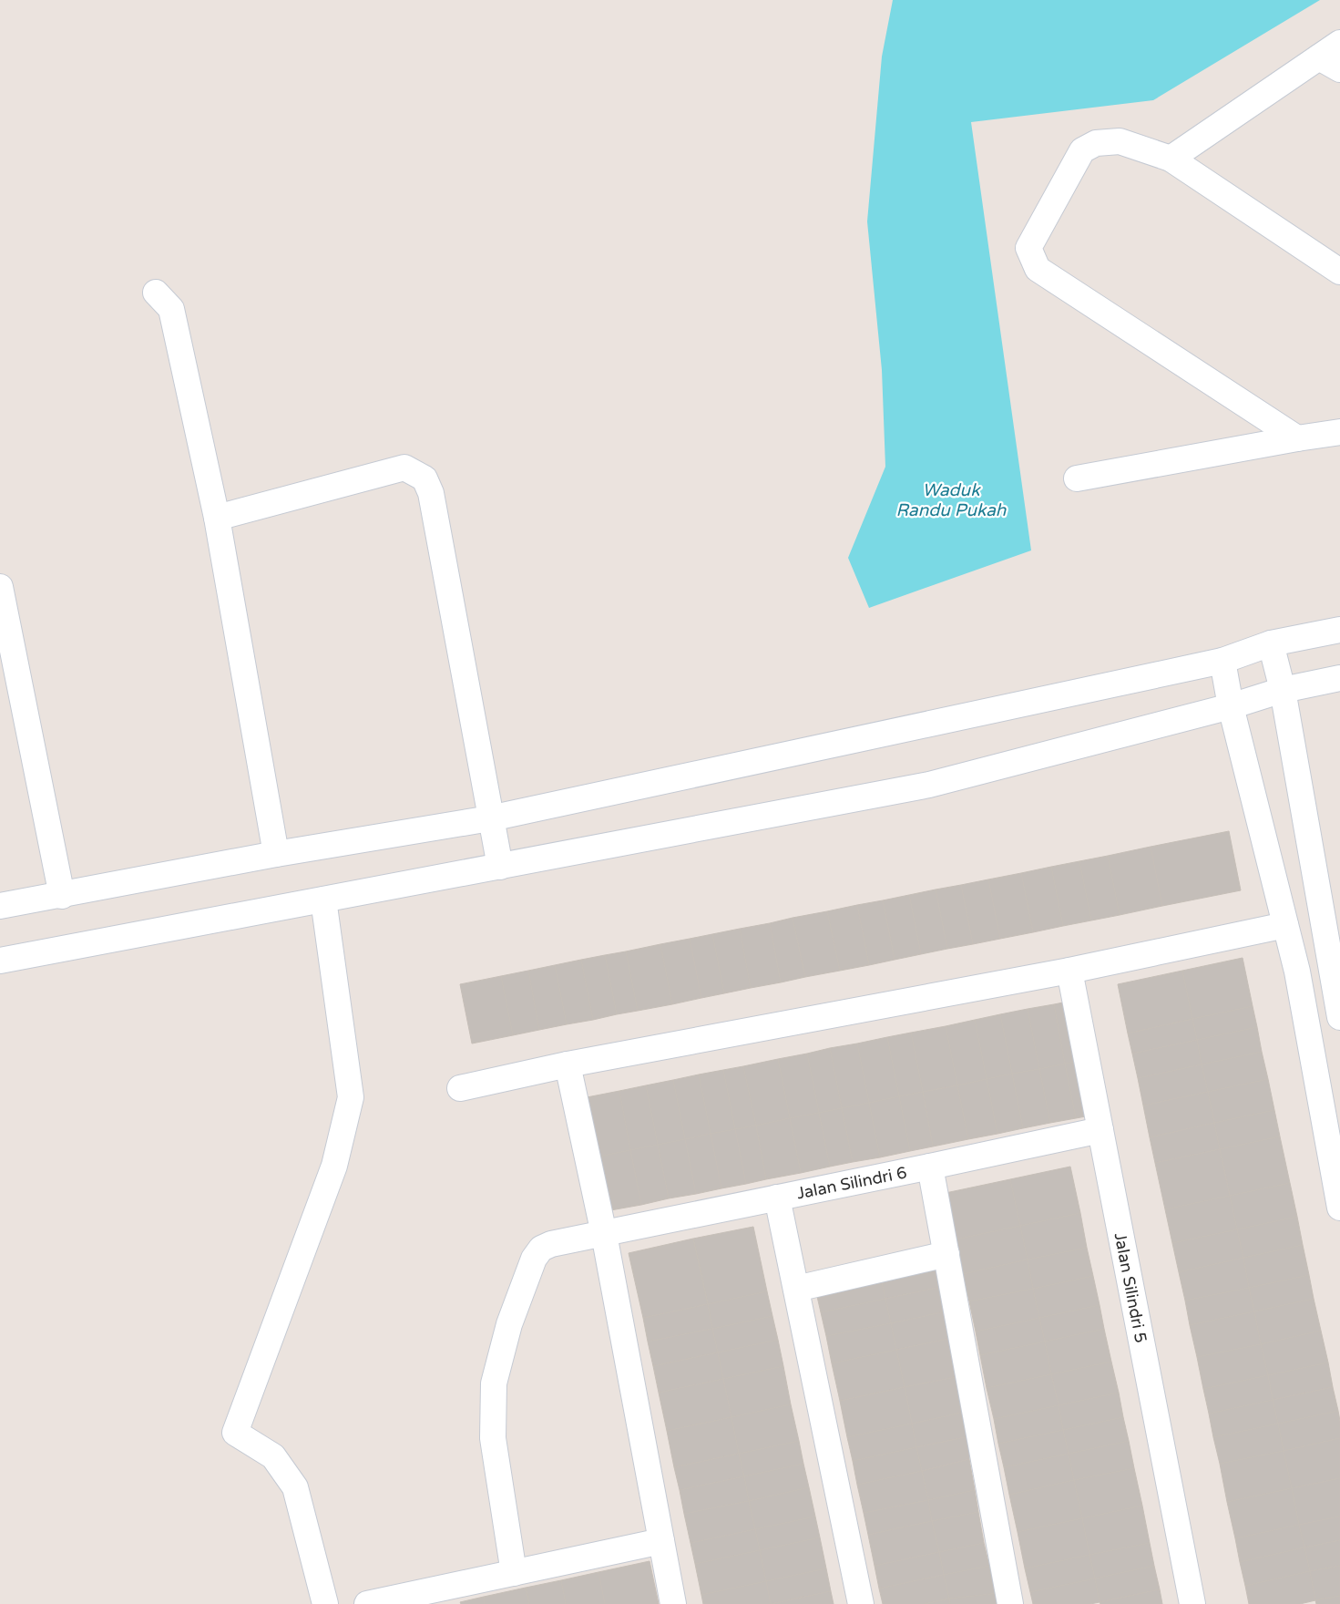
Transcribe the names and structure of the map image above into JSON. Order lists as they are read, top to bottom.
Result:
{
  "streets": {
    "street": ["Jalan Silindri 6", "Jalan Silindri 5"]
  },
  "crossings": [
    ["Jalan Silindri 6", "Jalan Silindri 5"]
  ],
  "water": ["Waduk Randu Pukah"]
}
